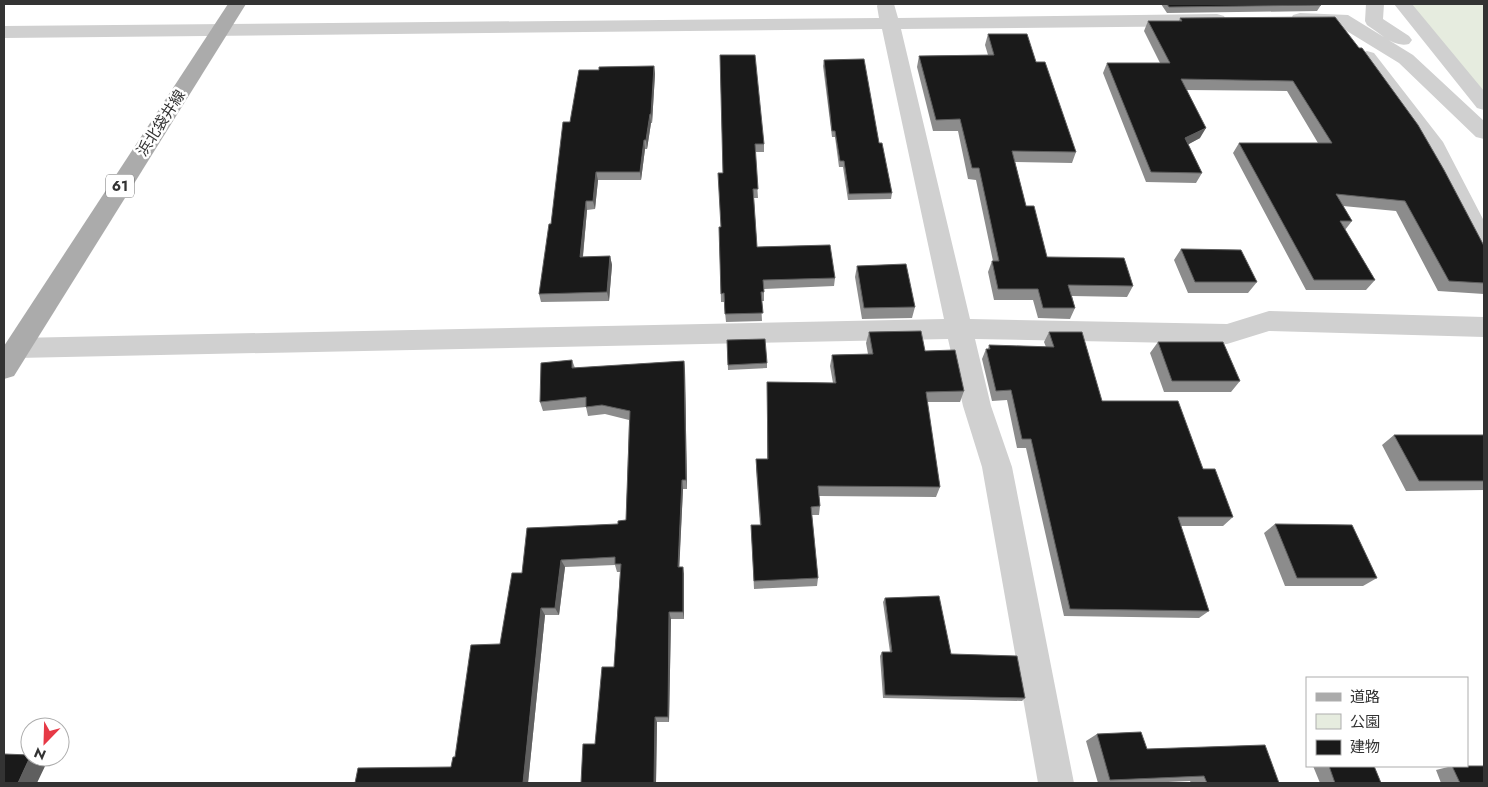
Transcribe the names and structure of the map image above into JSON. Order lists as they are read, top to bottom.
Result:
{
  "streets": {
    "main road": ["浜北袋井線", "61"]
  },
  "legend": ["道路", "公園", "建物"],
  "north": "bottom left"
}
